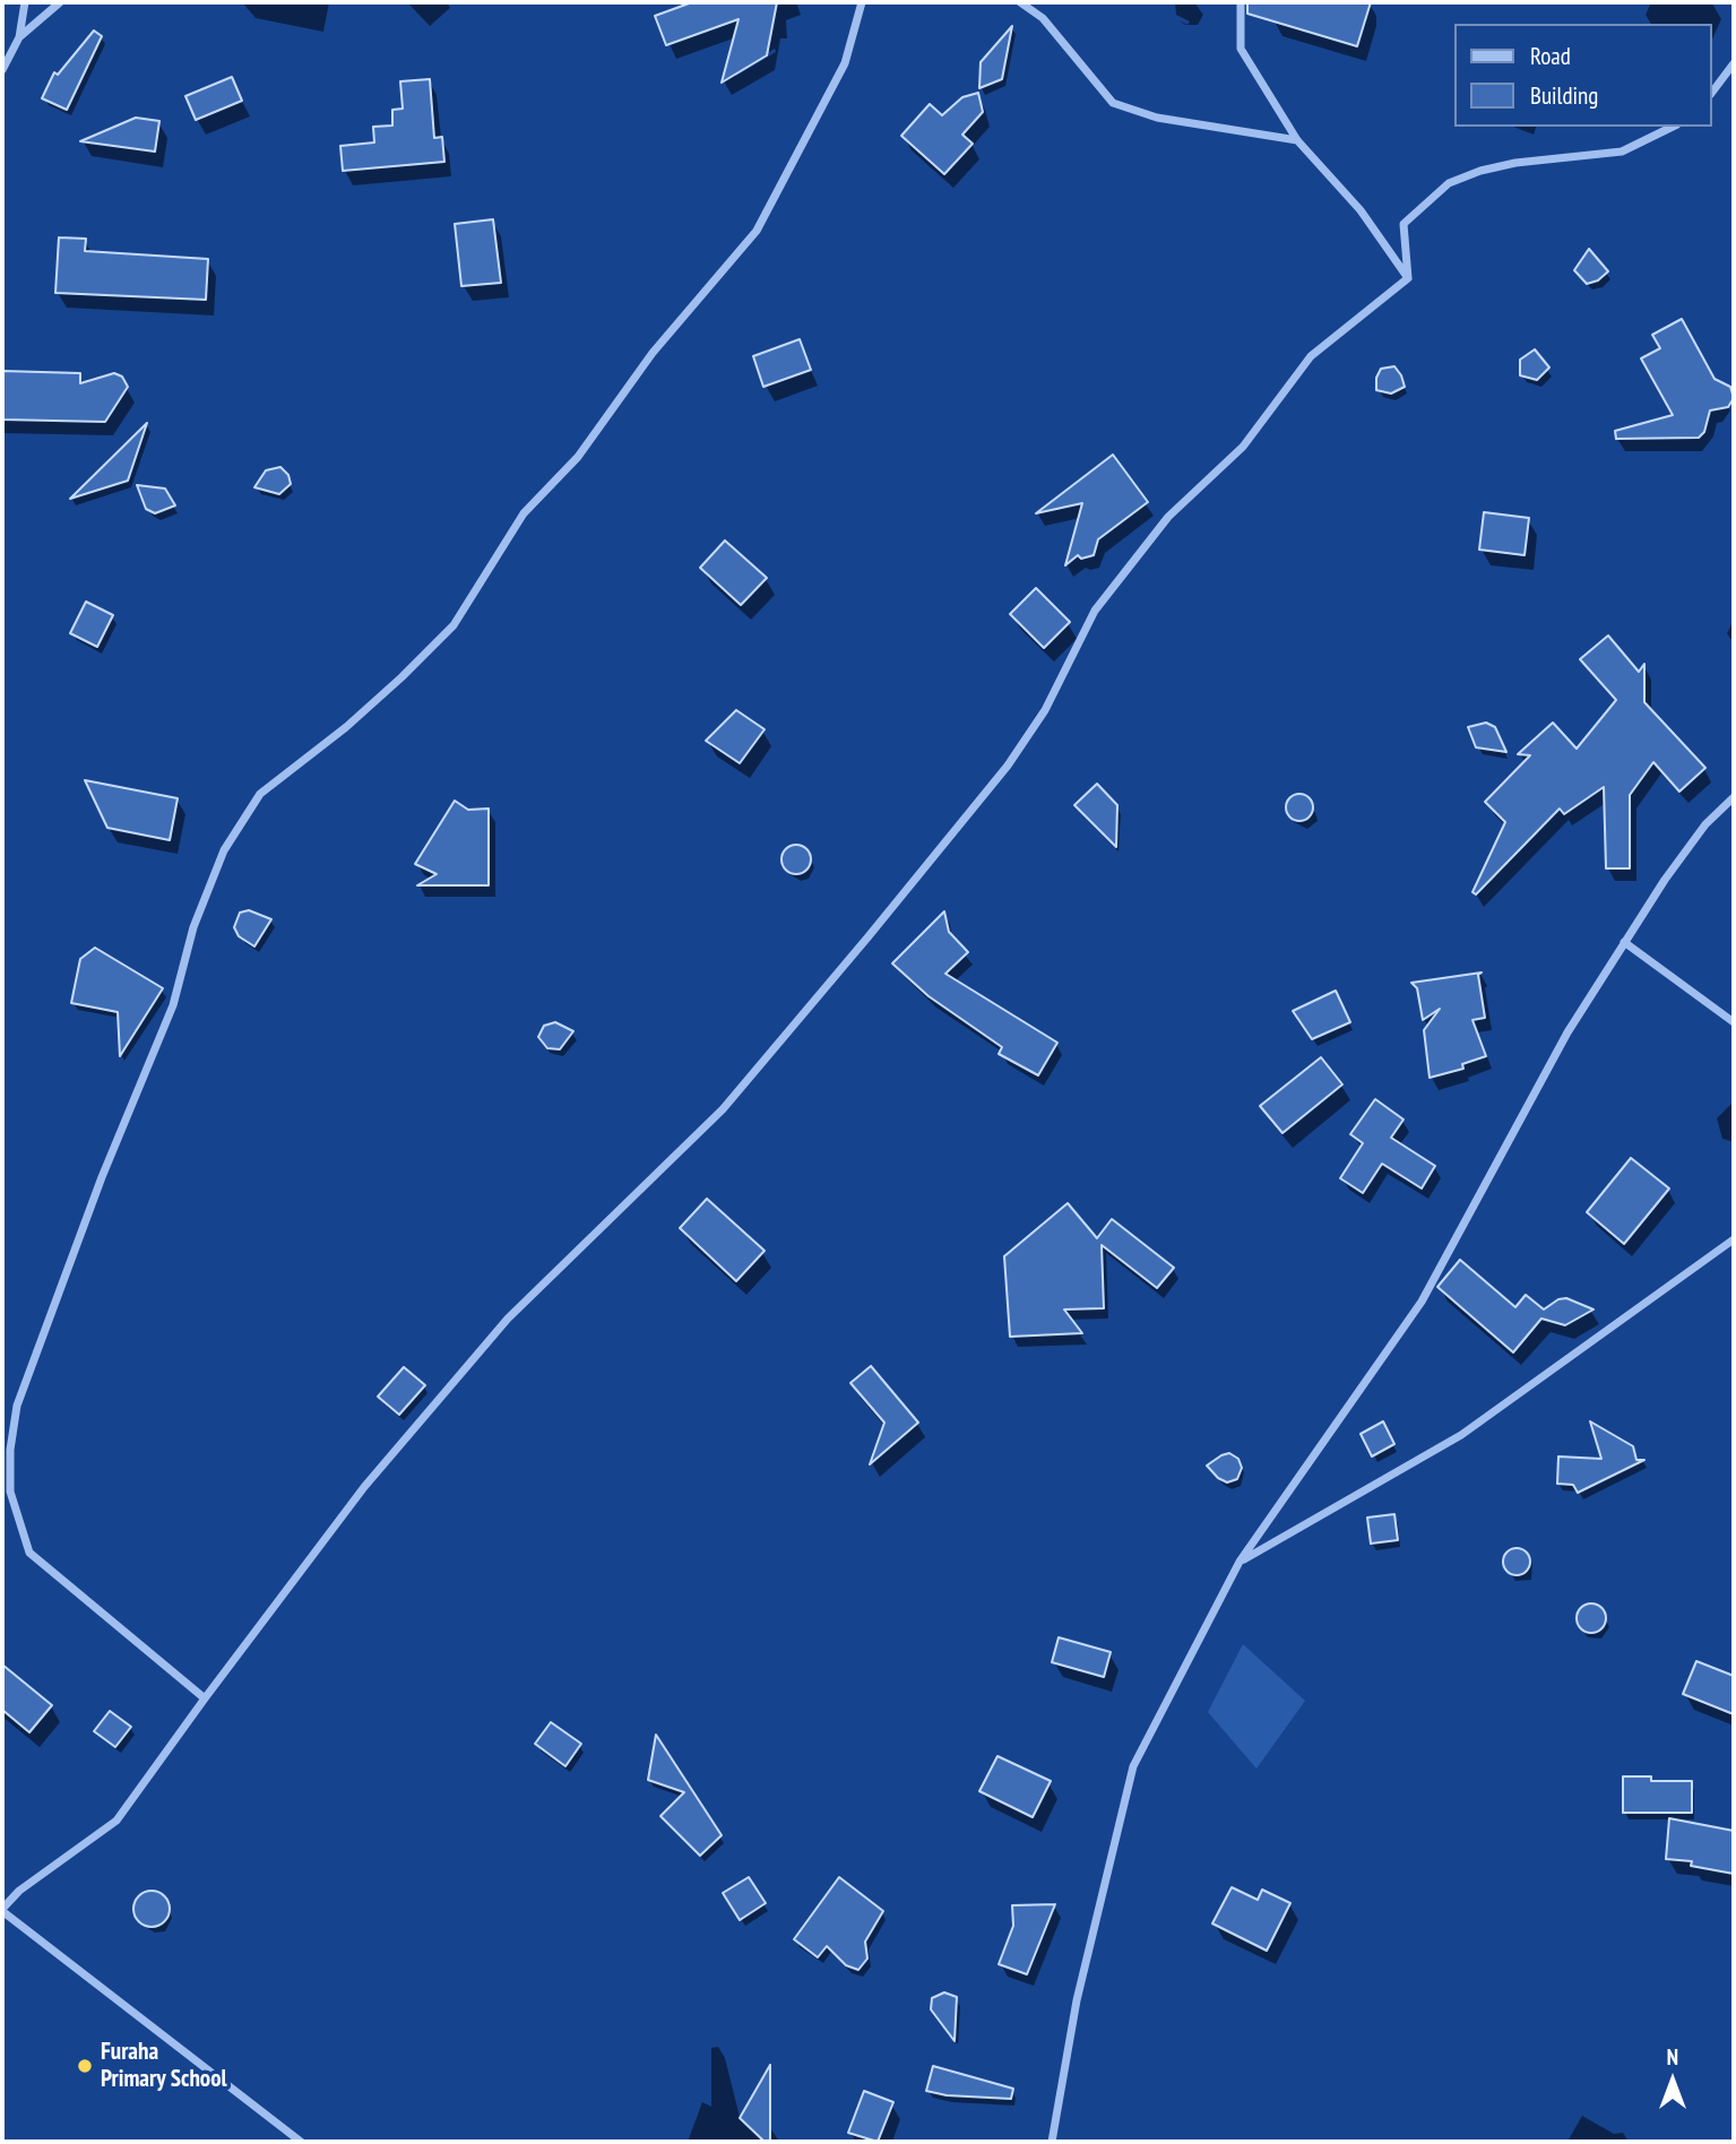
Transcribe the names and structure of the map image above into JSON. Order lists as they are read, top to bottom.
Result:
{
  "places": ["Furaha Primary School"],
  "legend": ["Road", "Building"],
  "north": "top"
}
